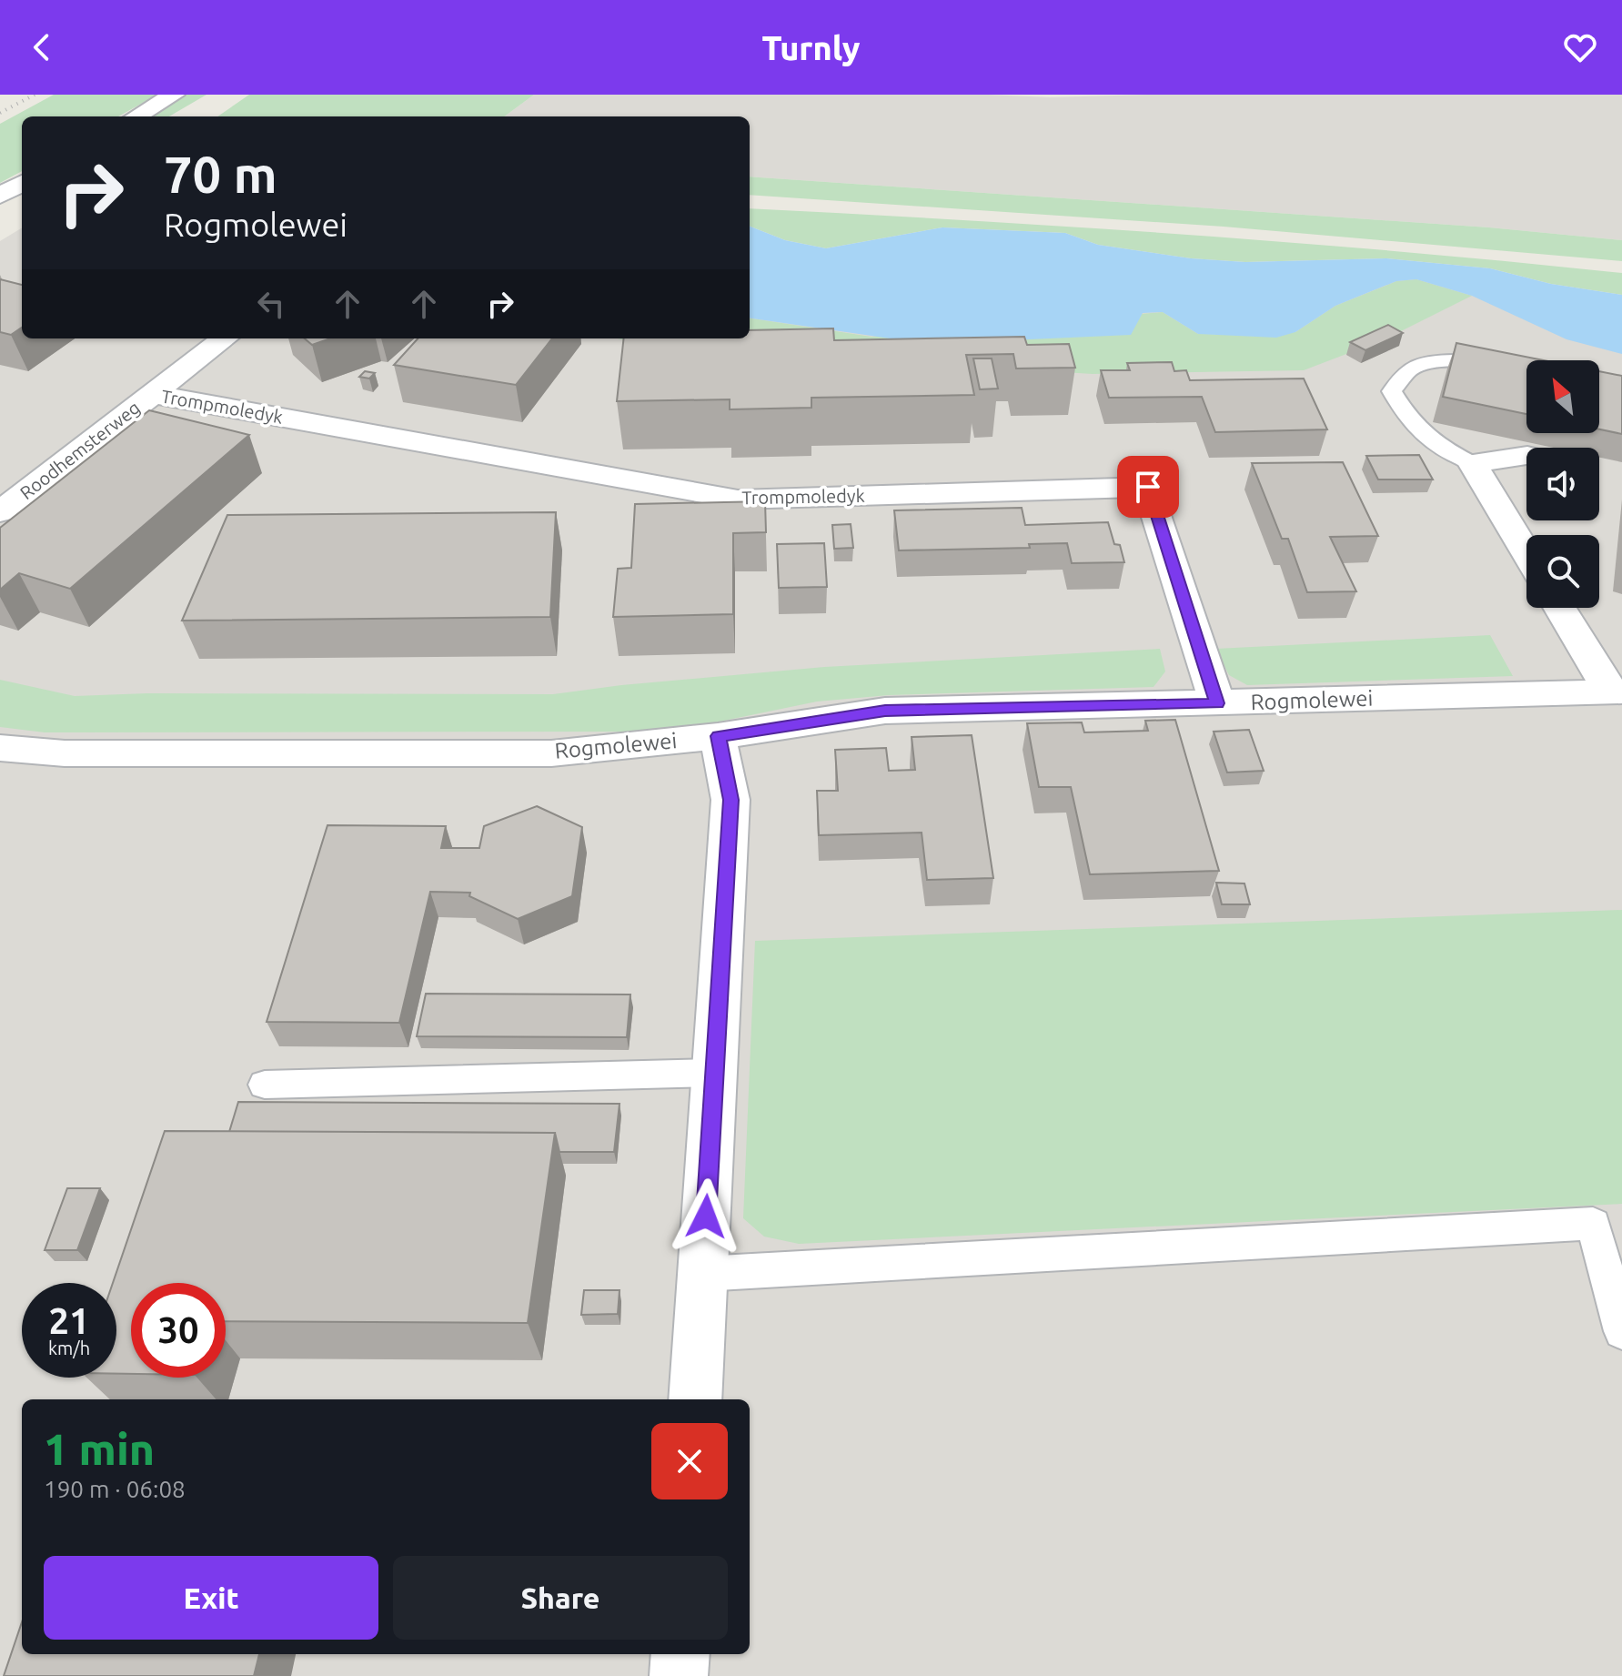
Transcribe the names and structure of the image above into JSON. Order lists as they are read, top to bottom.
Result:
{
  "streets": {
    "street": ["Trompmoledyk", "Roodhemsterweg", "Rogmolewei"]
  },
  "crossings": [
    ["Trompmoledyk", "Roodhemsterweg"],
    ["Trompmoledyk", "Rogmolewei"]
  ],
  "north": "top left",
  "page": {
    "header": "Turnly",
    "turn": ["70 m", "Rogmolewei"],
    "speed": "21 km/h",
    "limit": "30",
    "heading": ["1 min", "190 m · 06:08"],
    "buttons": ["Exit", "Share"]
  }
}
